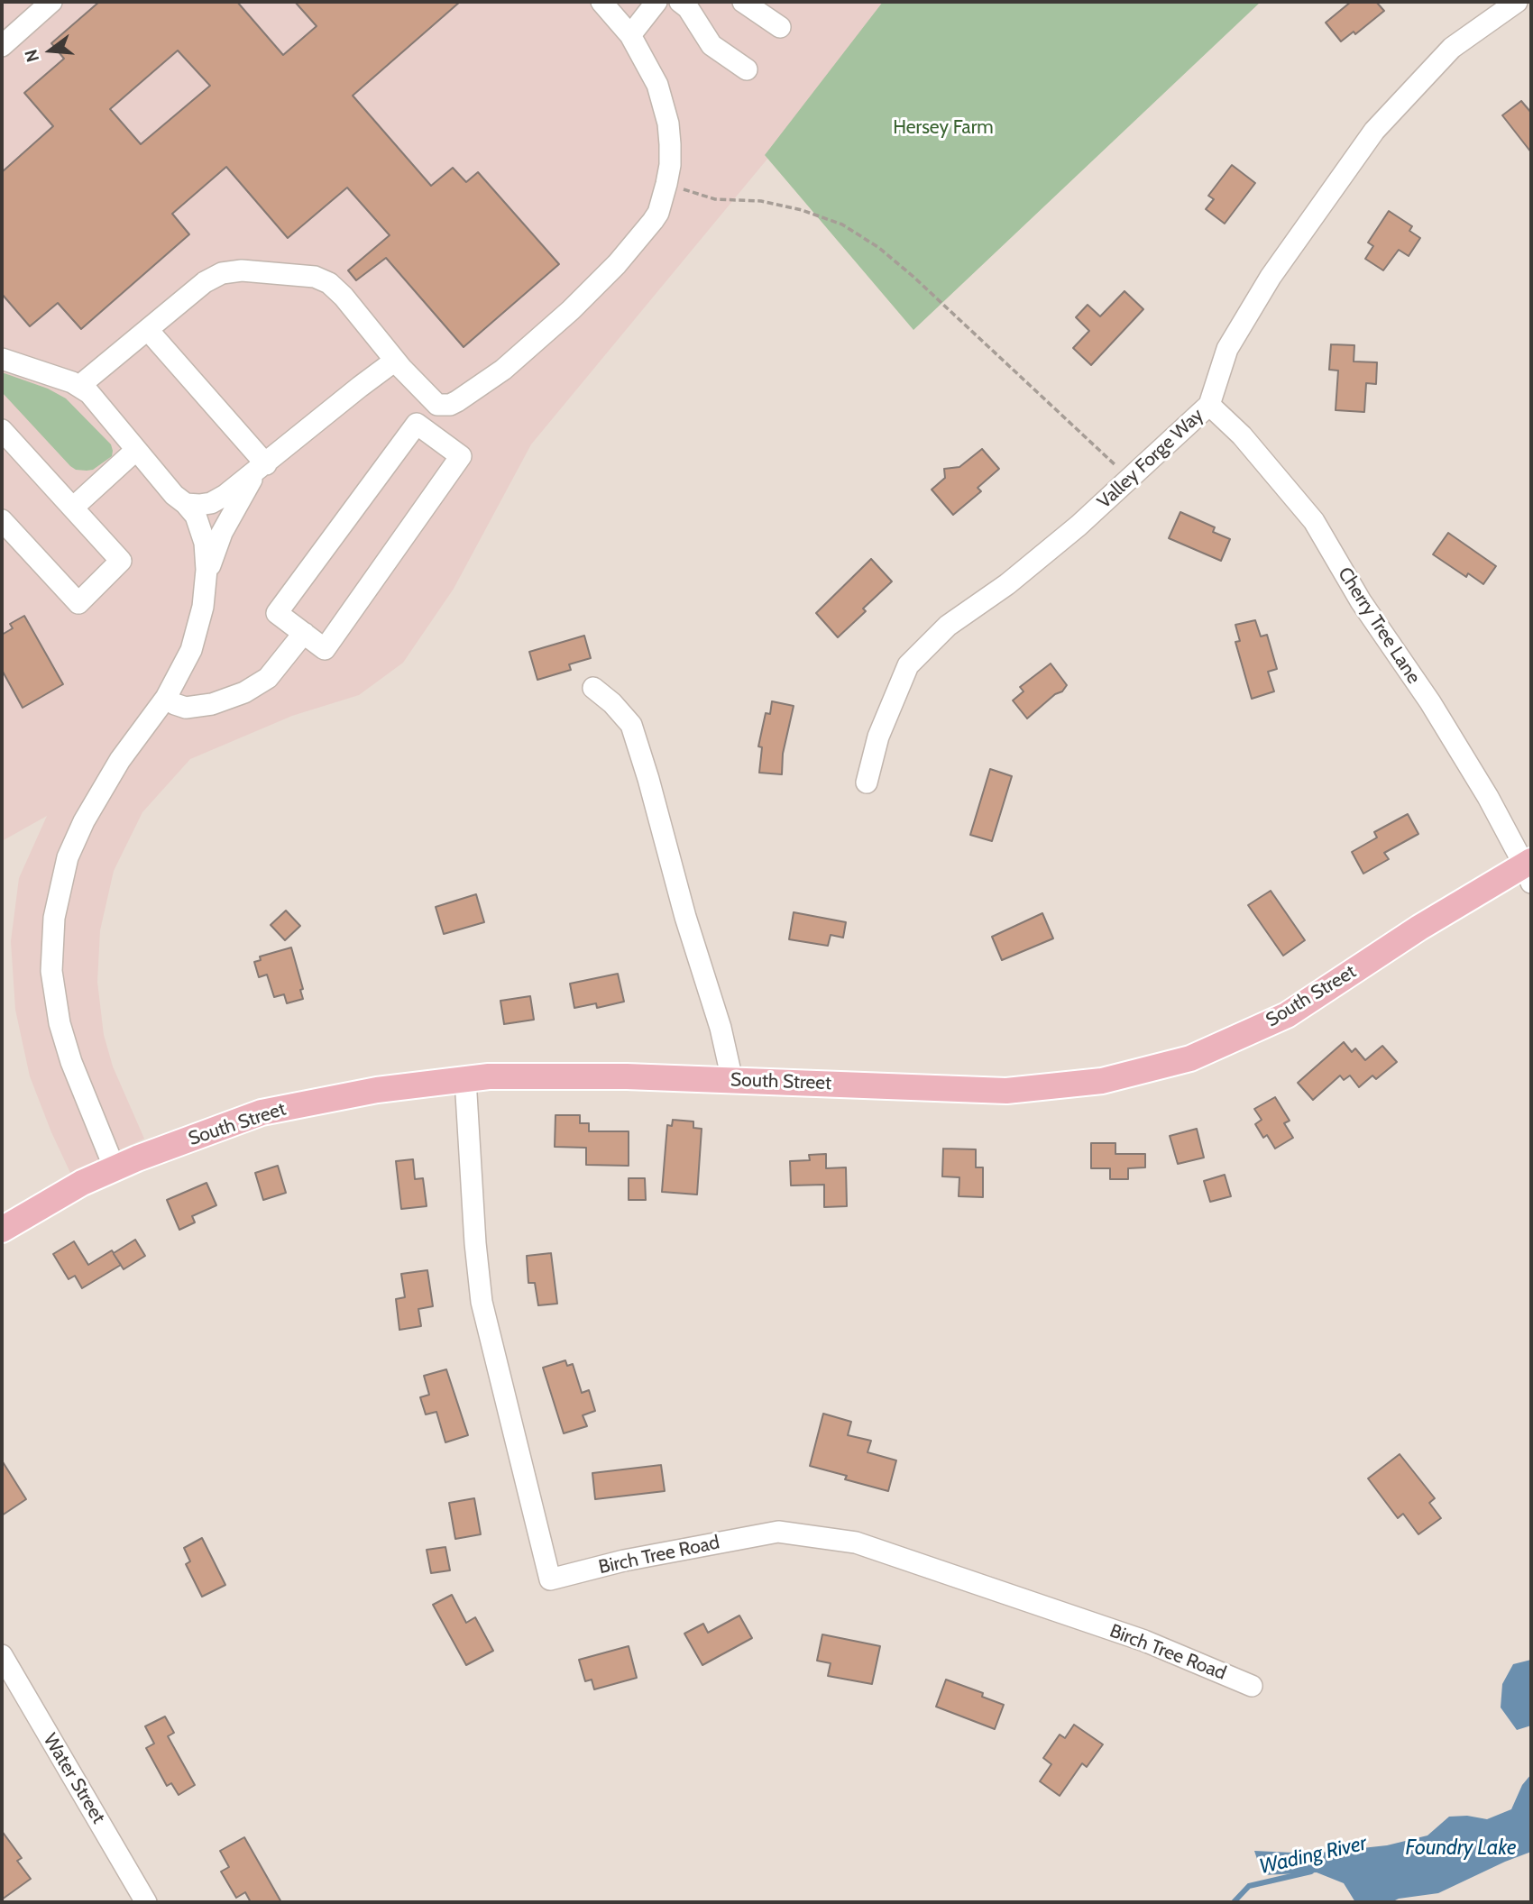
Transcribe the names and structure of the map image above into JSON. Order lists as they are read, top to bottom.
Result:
{
  "streets": {
    "main road": ["South Street"],
    "street": [
      "Valley Forge Way",
      "Cherry Tree Lane",
      "Birch Tree Road",
      "Water Street"
    ]
  },
  "crossings": [
    ["Valley Forge Way", "Cherry Tree Lane"],
    ["Cherry Tree Lane", "South Street"],
    ["South Street", "Birch Tree Road"]
  ],
  "water": ["Foundry Lake", "Wading River"],
  "parks": ["Hersey Farm"],
  "north": "left"
}
